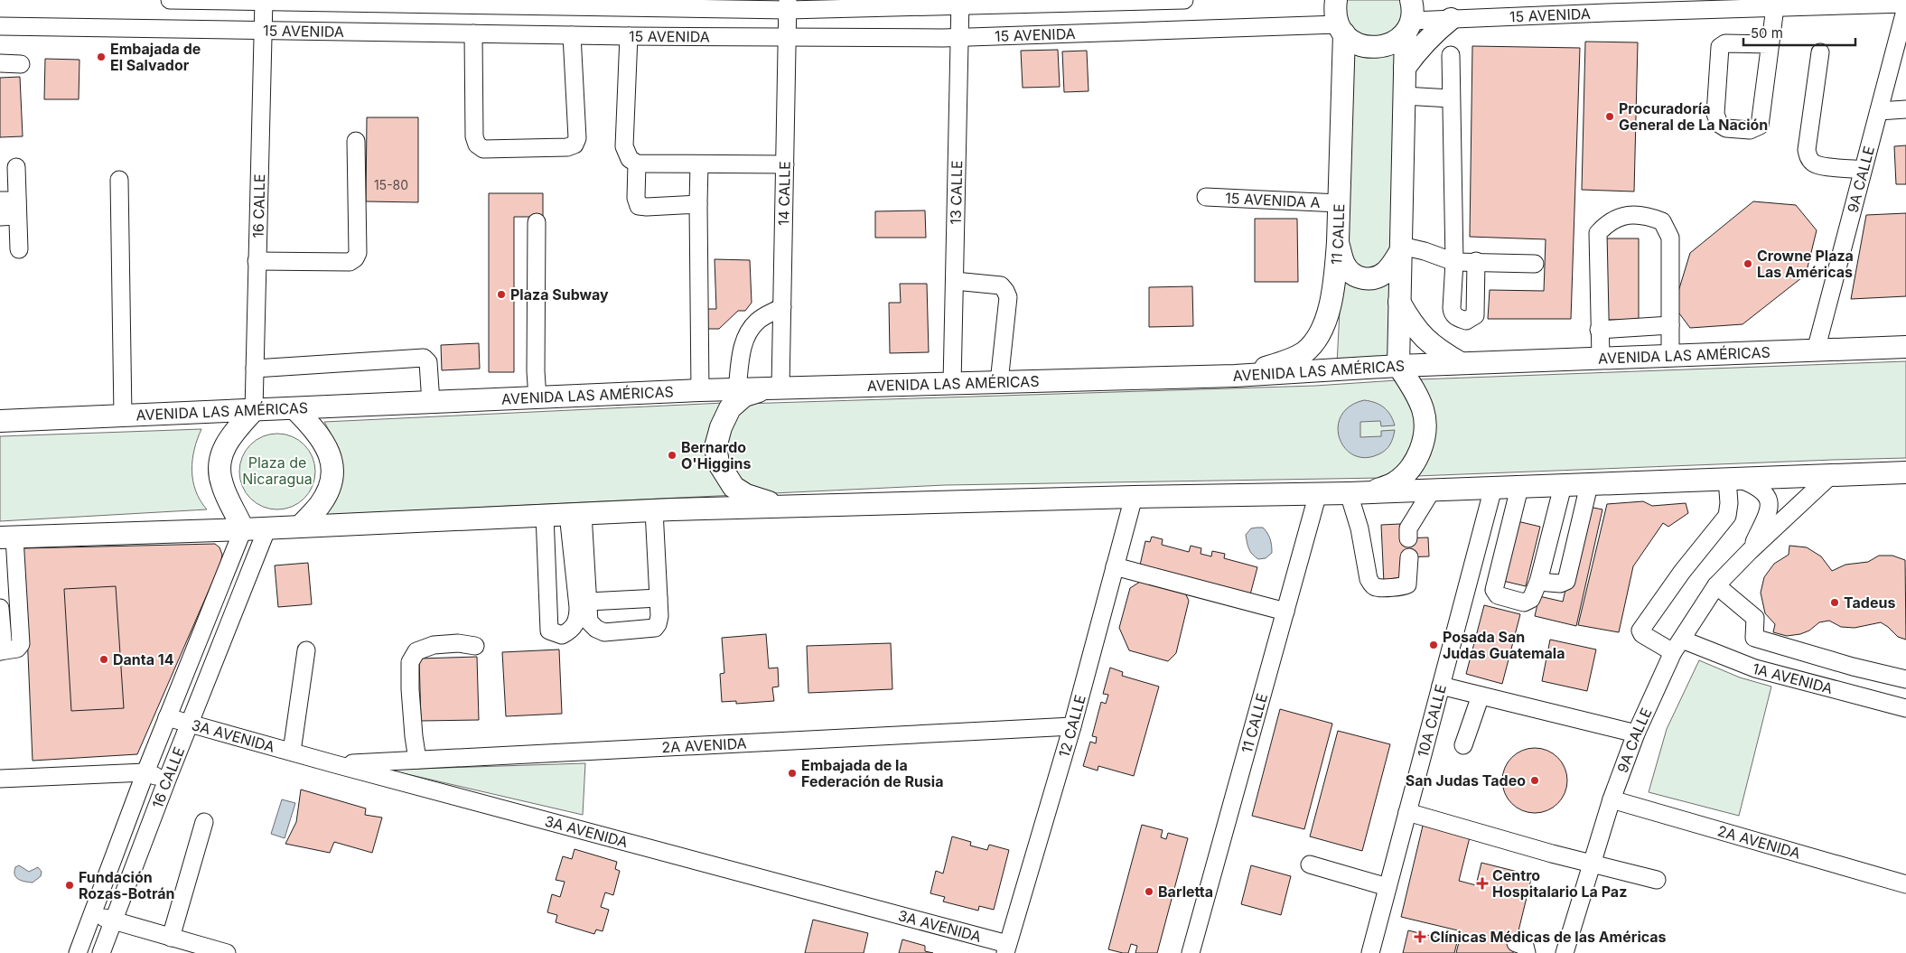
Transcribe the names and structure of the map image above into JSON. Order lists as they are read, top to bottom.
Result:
{
  "streets": {
    "main road": ["11 CALLE", "AVENIDA LAS AMÉRICAS"],
    "street": [
      "15 AVENIDA",
      "9A CALLE",
      "13 CALLE",
      "14 CALLE",
      "15 AVENIDA A",
      "16 CALLE",
      "1A AVENIDA",
      "10A CALLE",
      "12 CALLE",
      "3A AVENIDA",
      "2A AVENIDA"
    ]
  },
  "crossings": [
    ["15 AVENIDA", "13 CALLE"],
    ["15 AVENIDA", "14 CALLE"],
    ["15 AVENIDA", "16 CALLE"],
    ["15 AVENIDA", "11 CALLE"],
    ["9A CALLE", "AVENIDA LAS AMÉRICAS"],
    ["9A CALLE", "1A AVENIDA"],
    ["9A CALLE", "2A AVENIDA"],
    ["13 CALLE", "AVENIDA LAS AMÉRICAS"],
    ["14 CALLE", "AVENIDA LAS AMÉRICAS"],
    ["15 AVENIDA A", "11 CALLE"],
    ["16 CALLE", "AVENIDA LAS AMÉRICAS"],
    ["16 CALLE", "3A AVENIDA"],
    ["11 CALLE", "AVENIDA LAS AMÉRICAS"],
    ["12 CALLE", "3A AVENIDA"],
    ["12 CALLE", "2A AVENIDA"],
    ["3A AVENIDA", "2A AVENIDA"]
  ],
  "parks": ["Plaza de Nicaragua"],
  "places": {
    "other": [
      "Embajada de El Salvador",
      "Procuradoría General de La Nación",
      "Crowne Plaza Las Américas",
      "Plaza Subway",
      "Bernardo O'Higgins",
      "Tadeus",
      "Posada San Judas Guatemala",
      "Danta 14",
      "Embajada de la Federación de Rusia",
      "San Judas Tadeo",
      "Fundación Rozas-Botrán",
      "Barletta"
    ],
    "health": ["Centro Hospitalario La Paz", "Clínicas Médicas de las Américas"]
  },
  "house_numbers": ["15-80"],
  "scale_bar": "50 m"
}
